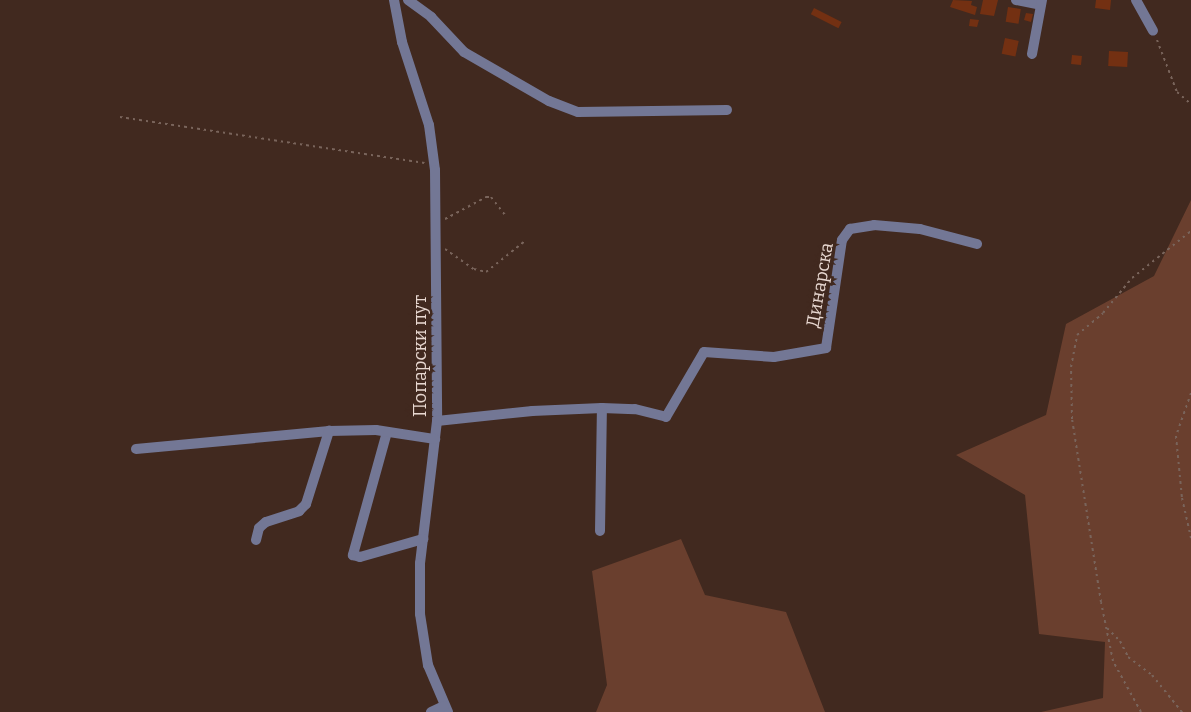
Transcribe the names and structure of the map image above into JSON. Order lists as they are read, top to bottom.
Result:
{
  "streets": {
    "street": ["Динарска", "Попарски пут"]
  },
  "crossings": [
    ["Динарска", "Попарски пут"]
  ]
}
